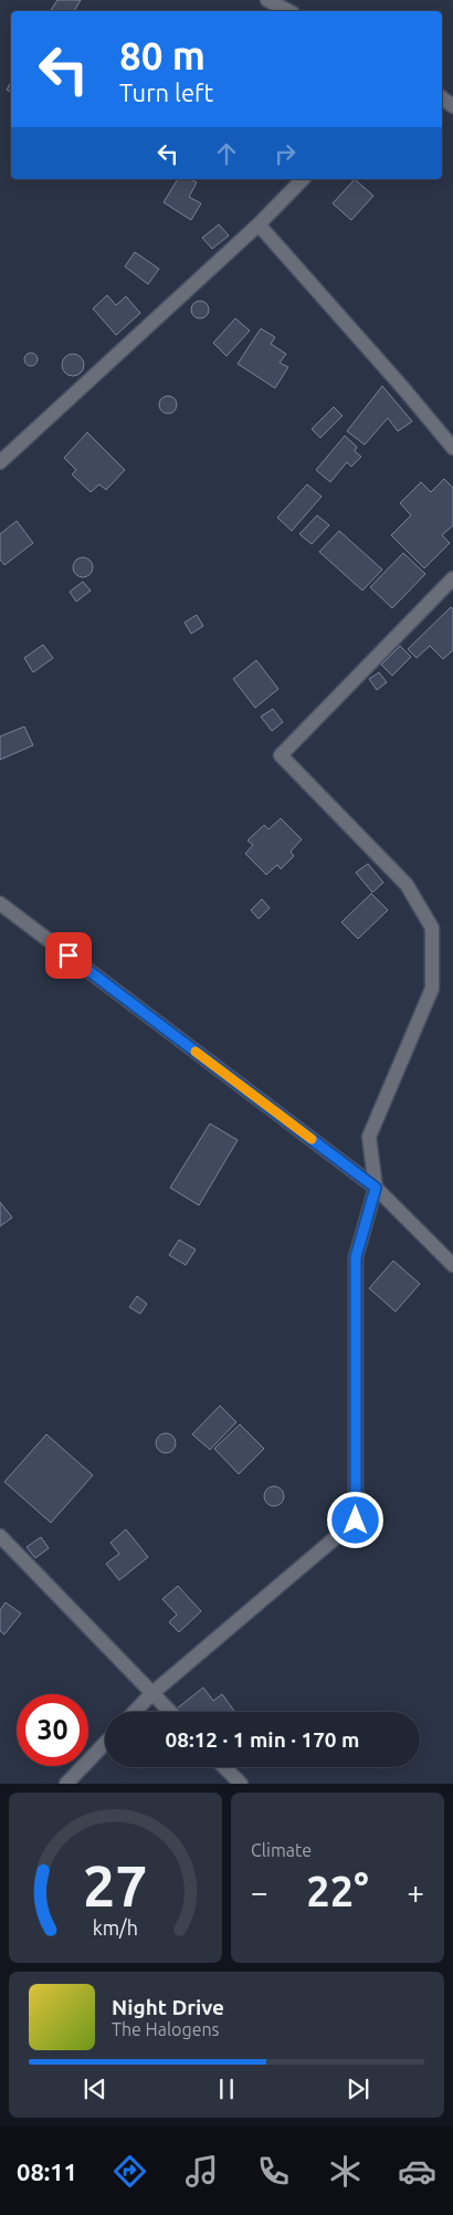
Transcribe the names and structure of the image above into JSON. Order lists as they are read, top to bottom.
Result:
{
  "page": {
    "turn": ["80 m", "Turn left"],
    "limit": "30",
    "trip": "08:12 · 1 min · 170 m",
    "tile": "Climate",
    "heat": ["−", "22°", "+"],
    "song": ["Night Drive", "The Halogens"],
    "tabs": "08:11",
    "gauge": ["27", "km/h"]
  }
}
